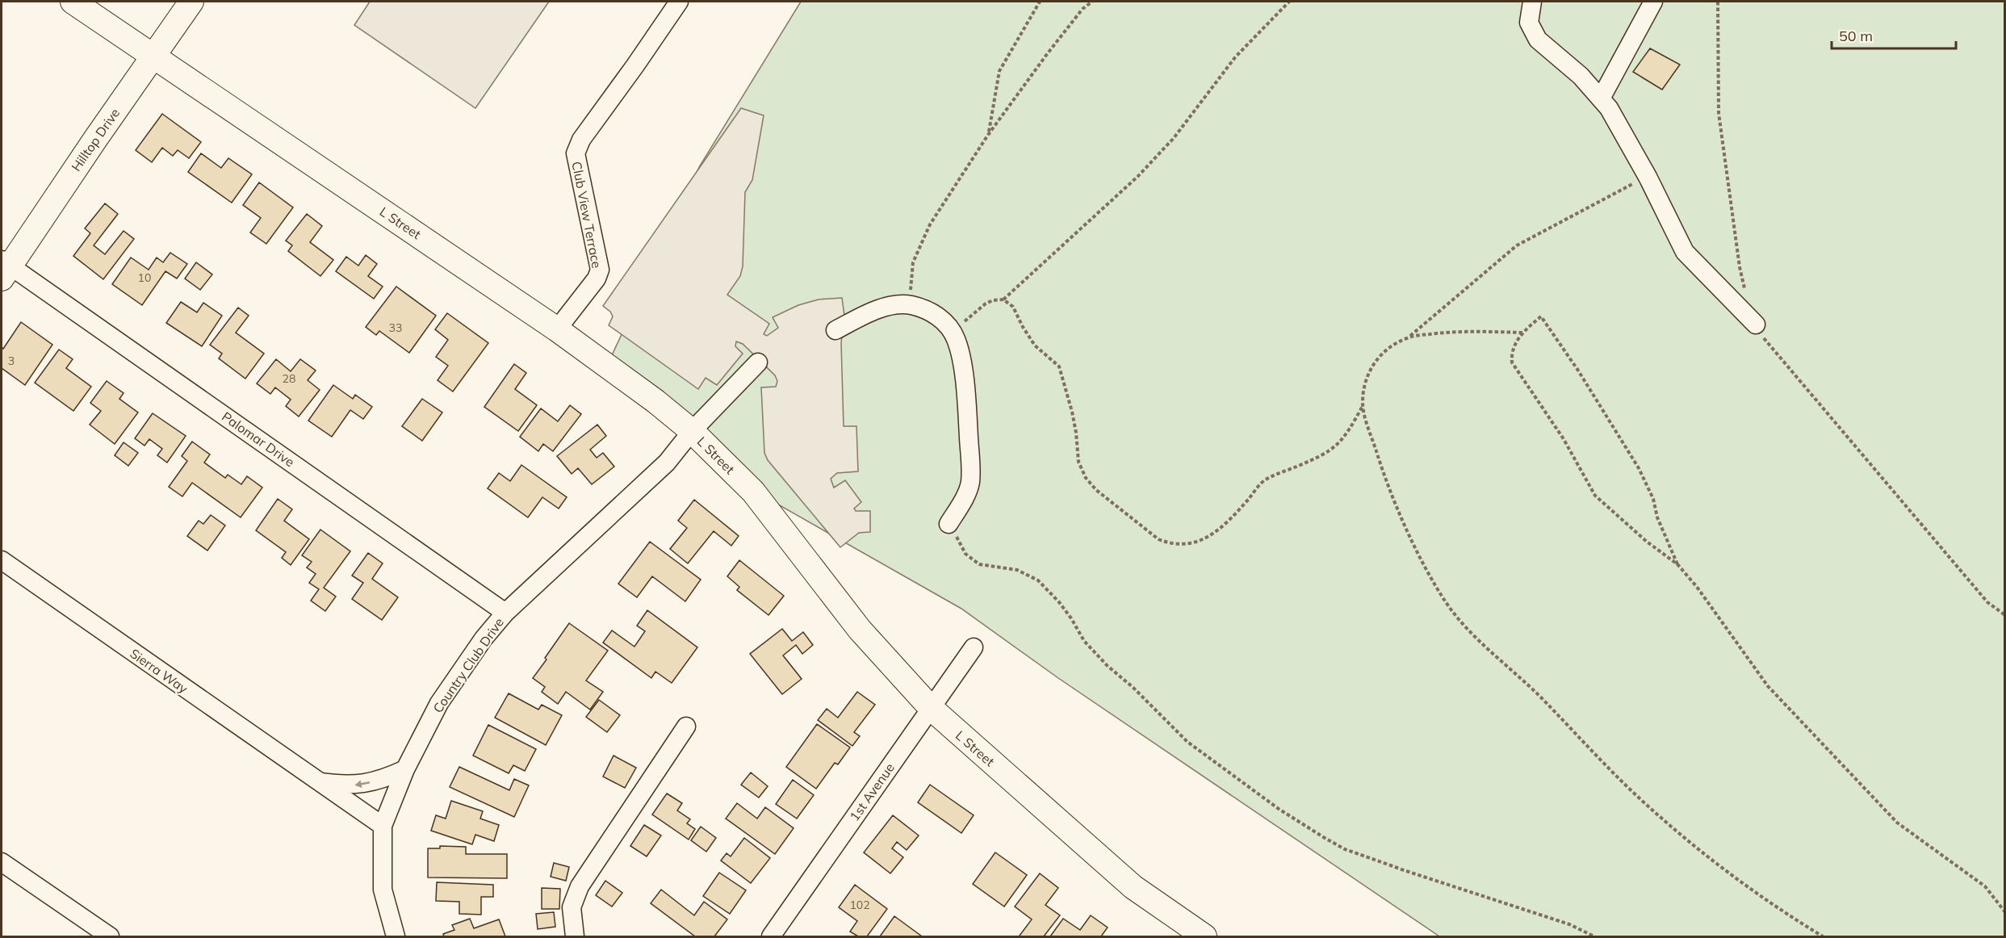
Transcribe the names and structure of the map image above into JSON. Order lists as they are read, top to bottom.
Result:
{
  "streets": {
    "main road": ["Hilltop Drive", "L Street"],
    "street": [
      "Club View Terrace",
      "Palomar Drive",
      "Country Club Drive",
      "Sierra Way",
      "1st Avenue"
    ]
  },
  "crossings": [
    ["Hilltop Drive", "L Street"],
    ["Hilltop Drive", "Palomar Drive"],
    ["Club View Terrace", "L Street"],
    ["L Street", "Country Club Drive"],
    ["L Street", "1st Avenue"],
    ["Palomar Drive", "Country Club Drive"],
    ["Country Club Drive", "Sierra Way"]
  ],
  "house_numbers": [
    "10",
    "33",
    "3",
    "28",
    "102"
  ],
  "scale_bar": "50 m"
}
